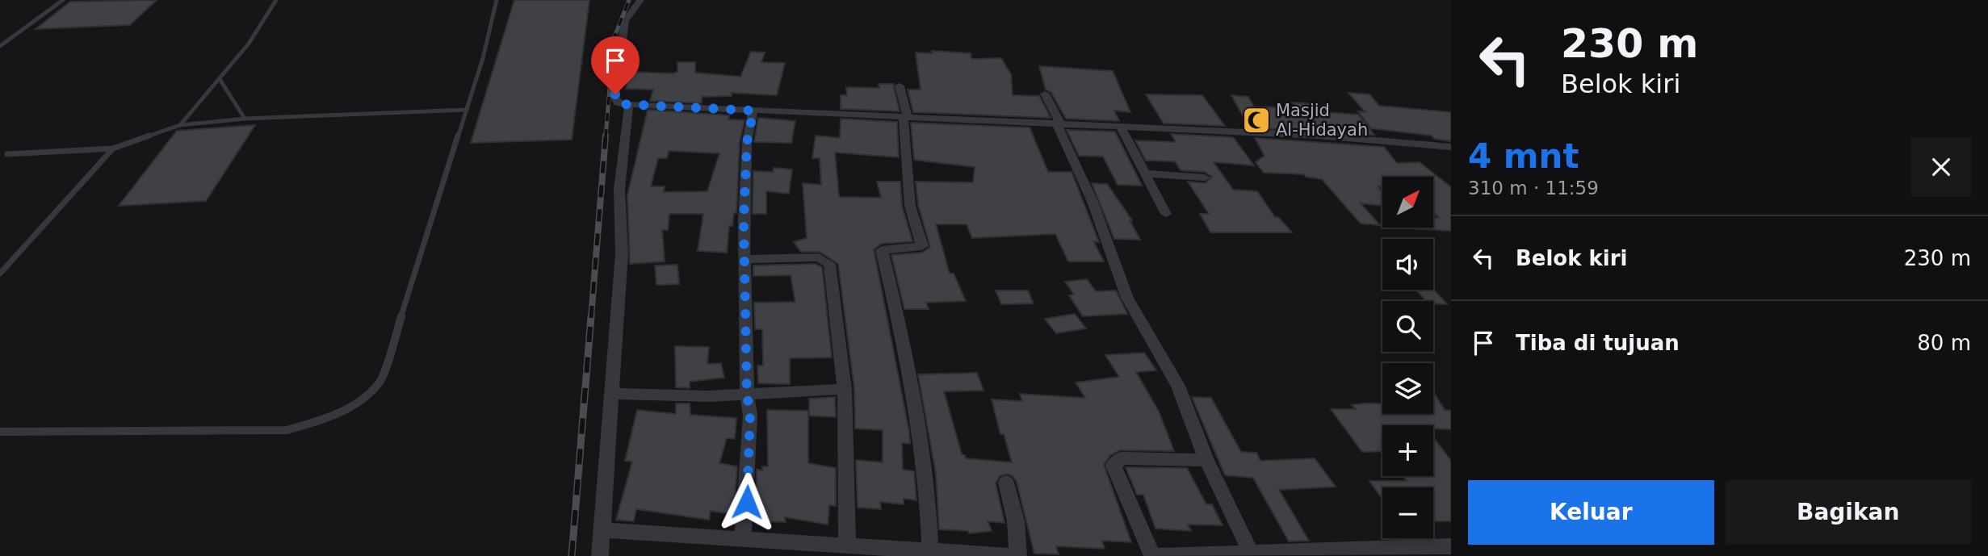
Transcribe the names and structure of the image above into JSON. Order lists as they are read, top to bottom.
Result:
{
  "places": {
    "mosque": ["Masjid Al-Hidayah"]
  },
  "north": "top right",
  "page": {
    "turn": ["230 m", "Belok kiri"],
    "heading": ["4 mnt", "310 m · 11:59"],
    "map_buttons": ["+", "−"],
    "list": [
      {
        "name": "Belok kiri",
        "value": "230 m"
      },
      {
        "name": "Tiba di tujuan",
        "value": "80 m"
      }
    ],
    "buttons": ["Keluar", "Bagikan"]
  }
}
